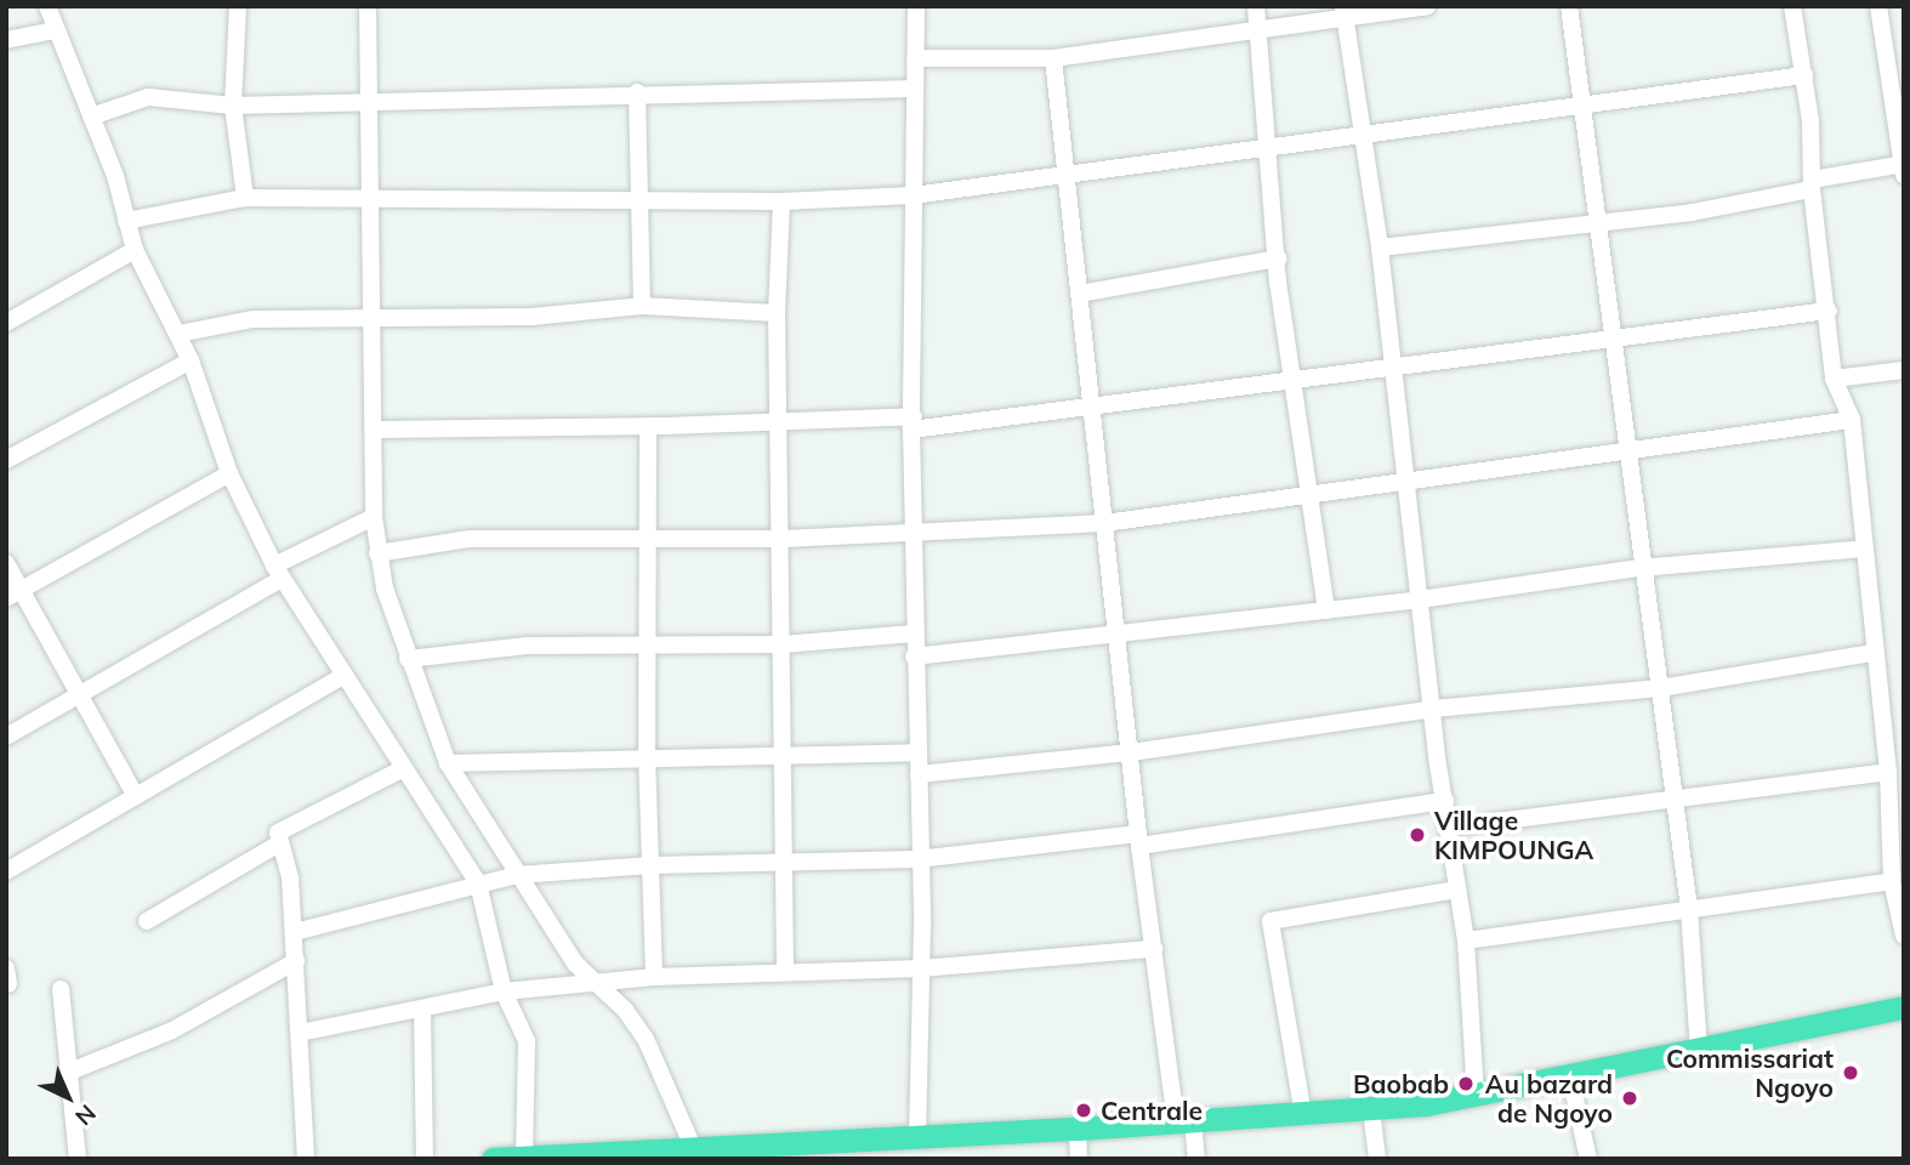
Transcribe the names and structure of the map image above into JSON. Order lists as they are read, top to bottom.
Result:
{
  "places": [
    "Village KIMPOUNGA",
    "Commissariat Ngoyo",
    "Baobab",
    "Au bazard de Ngoyo",
    "Centrale"
  ],
  "north": "bottom right"
}
